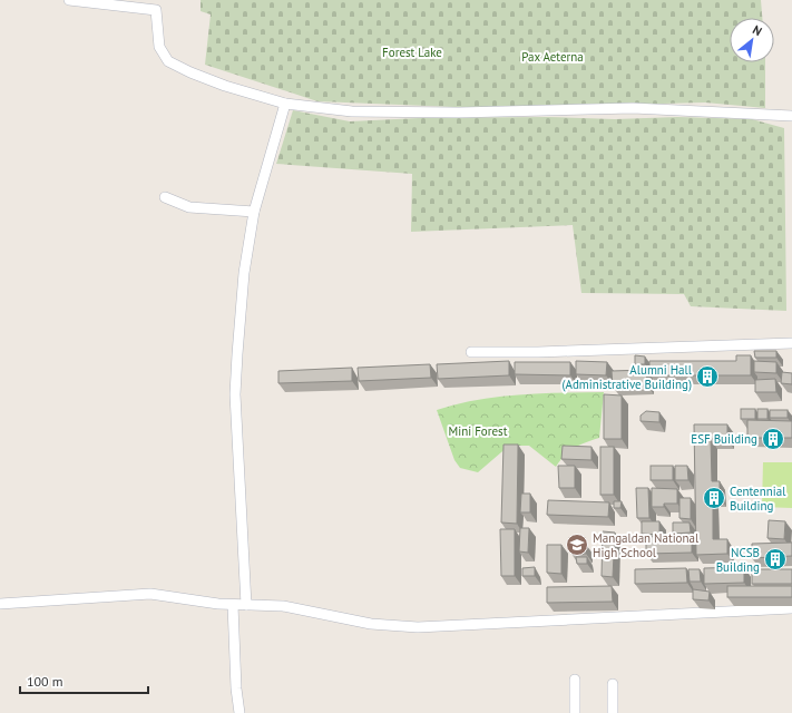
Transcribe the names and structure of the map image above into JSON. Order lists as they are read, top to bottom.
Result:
{
  "parks": ["Forest Lake", "Pax Aeterna", "Mini Forest"],
  "places": {
    "building": [
      "Alumni Hall (Administrative Building)",
      "ESF Building",
      "Centennial Building",
      "NCSB Building"
    ],
    "school or university": ["Mangaldan National High School"]
  },
  "scale_bar": "100 m",
  "north": "top right"
}
